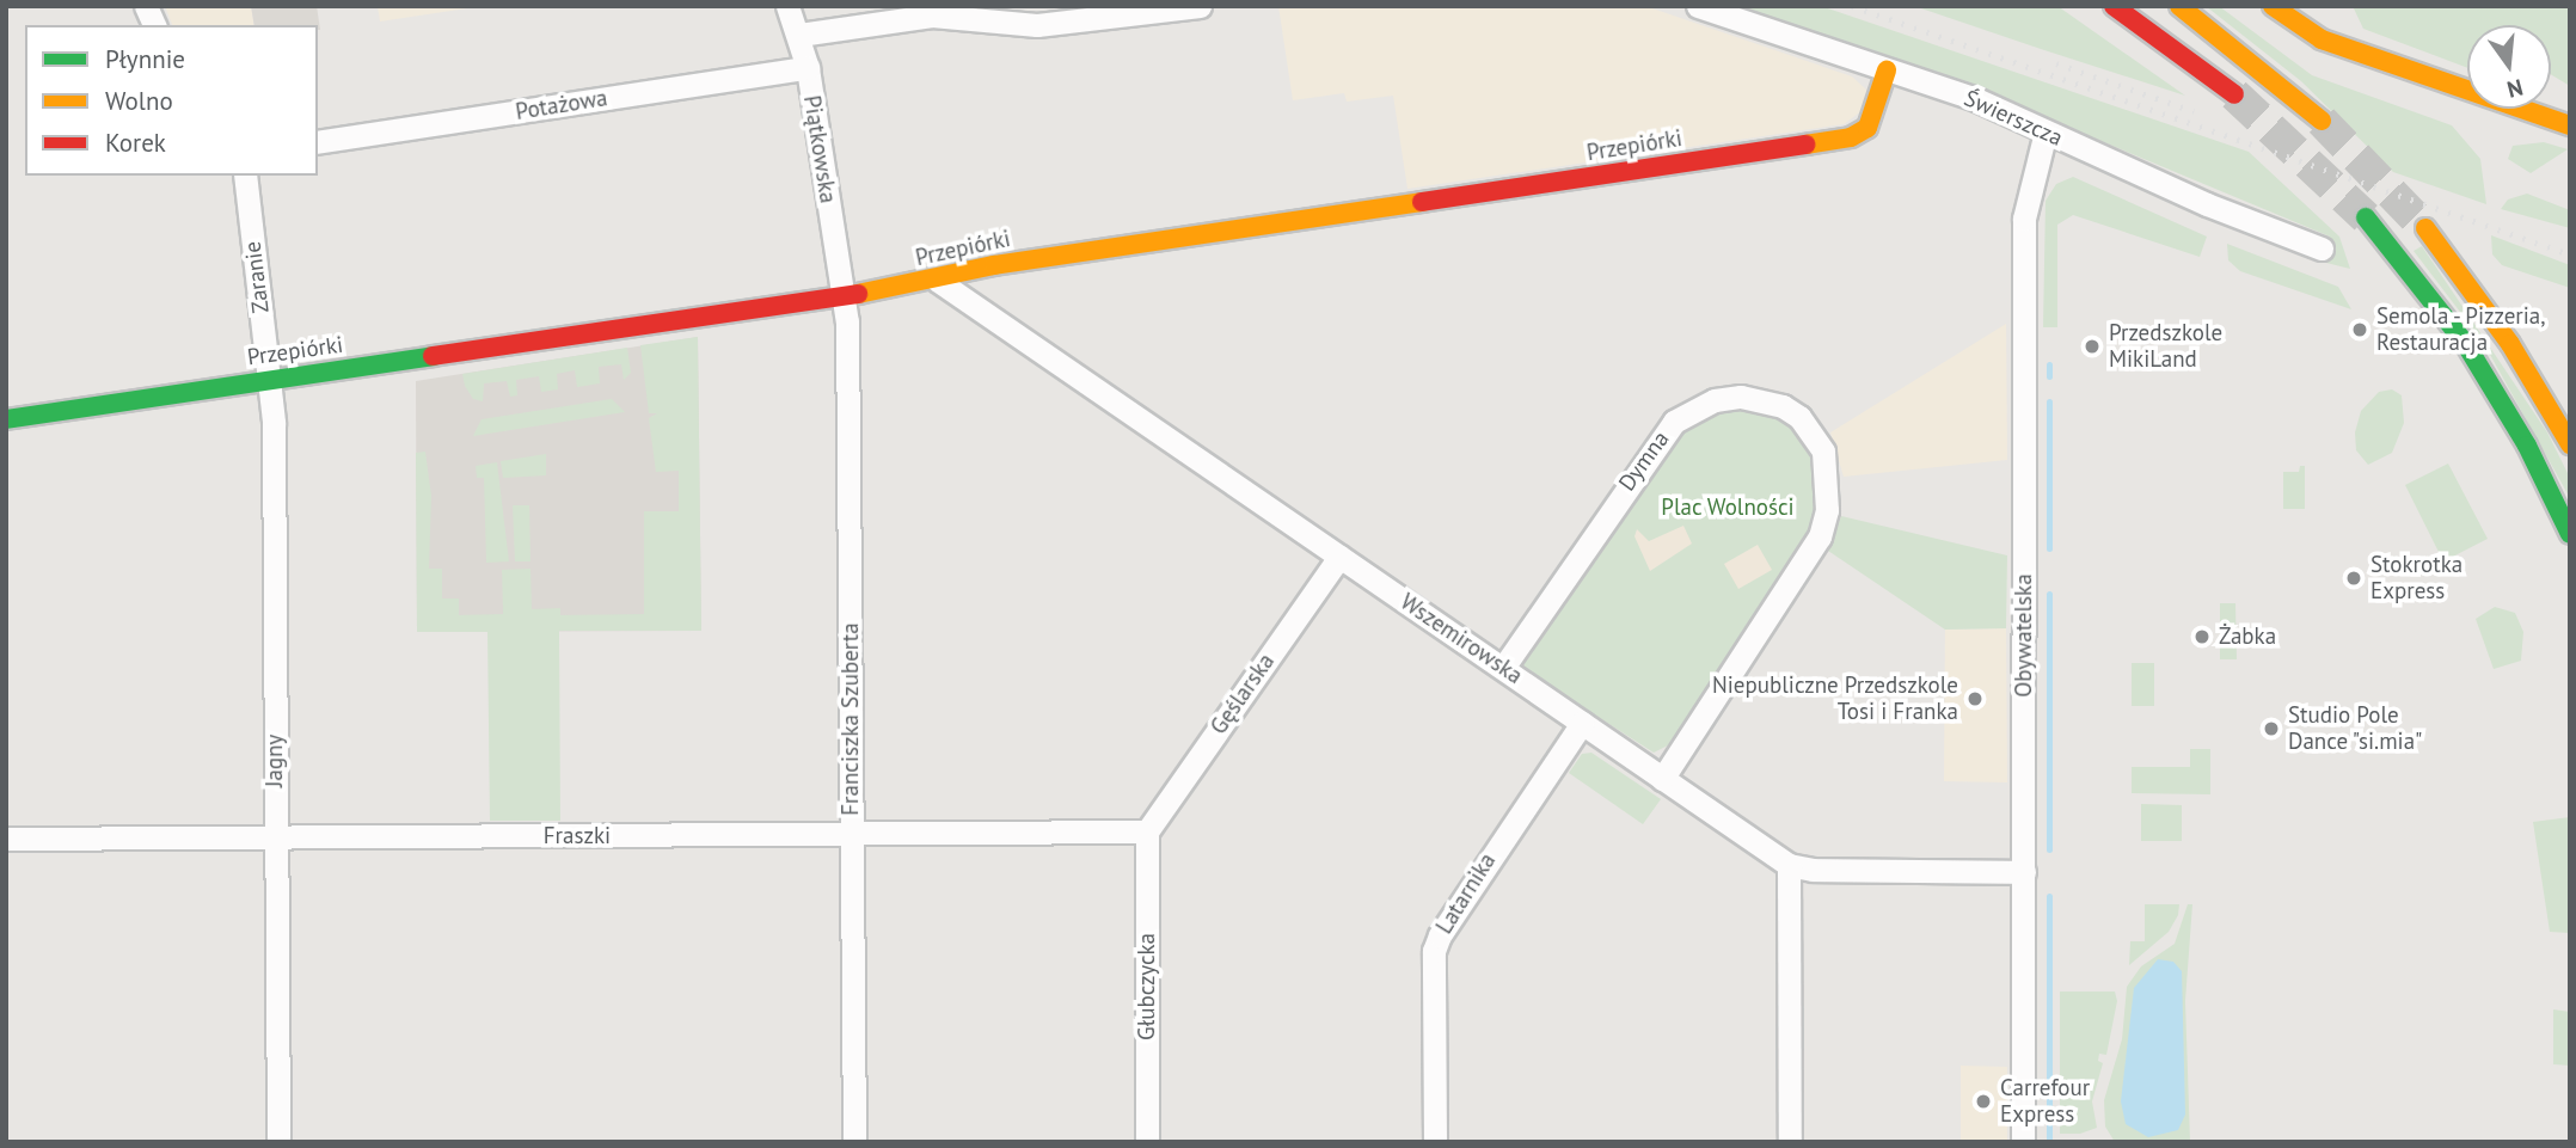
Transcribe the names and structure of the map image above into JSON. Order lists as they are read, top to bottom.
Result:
{
  "streets": {
    "street": [
      "Potażowa",
      "Świerszcza",
      "Przepiórki",
      "Piątkowska",
      "Zaranie",
      "Dymna",
      "Obywatelska",
      "Wszemirowska",
      "Gęślarska",
      "Franciszka Szuberta",
      "Jagny",
      "Fraszki",
      "Latarnika",
      "Głubczycka"
    ]
  },
  "crossings": [
    ["Potażowa", "Piątkowska"],
    ["Świerszcza", "Przepiórki"],
    ["Świerszcza", "Obywatelska"],
    ["Przepiórki", "Piątkowska"],
    ["Przepiórki", "Zaranie"],
    ["Przepiórki", "Wszemirowska"],
    ["Przepiórki", "Franciszka Szuberta"],
    ["Przepiórki", "Jagny"],
    ["Piątkowska", "Franciszka Szuberta"],
    ["Zaranie", "Jagny"],
    ["Dymna", "Wszemirowska"],
    ["Obywatelska", "Wszemirowska"],
    ["Wszemirowska", "Gęślarska"],
    ["Wszemirowska", "Latarnika"],
    ["Gęślarska", "Fraszki"],
    ["Gęślarska", "Głubczycka"],
    ["Franciszka Szuberta", "Fraszki"],
    ["Jagny", "Fraszki"],
    ["Fraszki", "Głubczycka"]
  ],
  "parks": ["Plac Wolności"],
  "places": [
    "Semola - Pizzeria, Restauracja",
    "Przedszkole MikiLand",
    "Stokrotka Express",
    "Żabka",
    "Niepubliczne Przedszkole Tosi i Franka",
    "Studio Pole Dance \"si.mia\"",
    "Carrefour Express"
  ],
  "legend": ["Płynnie", "Wolno", "Korek"],
  "north": "bottom"
}
